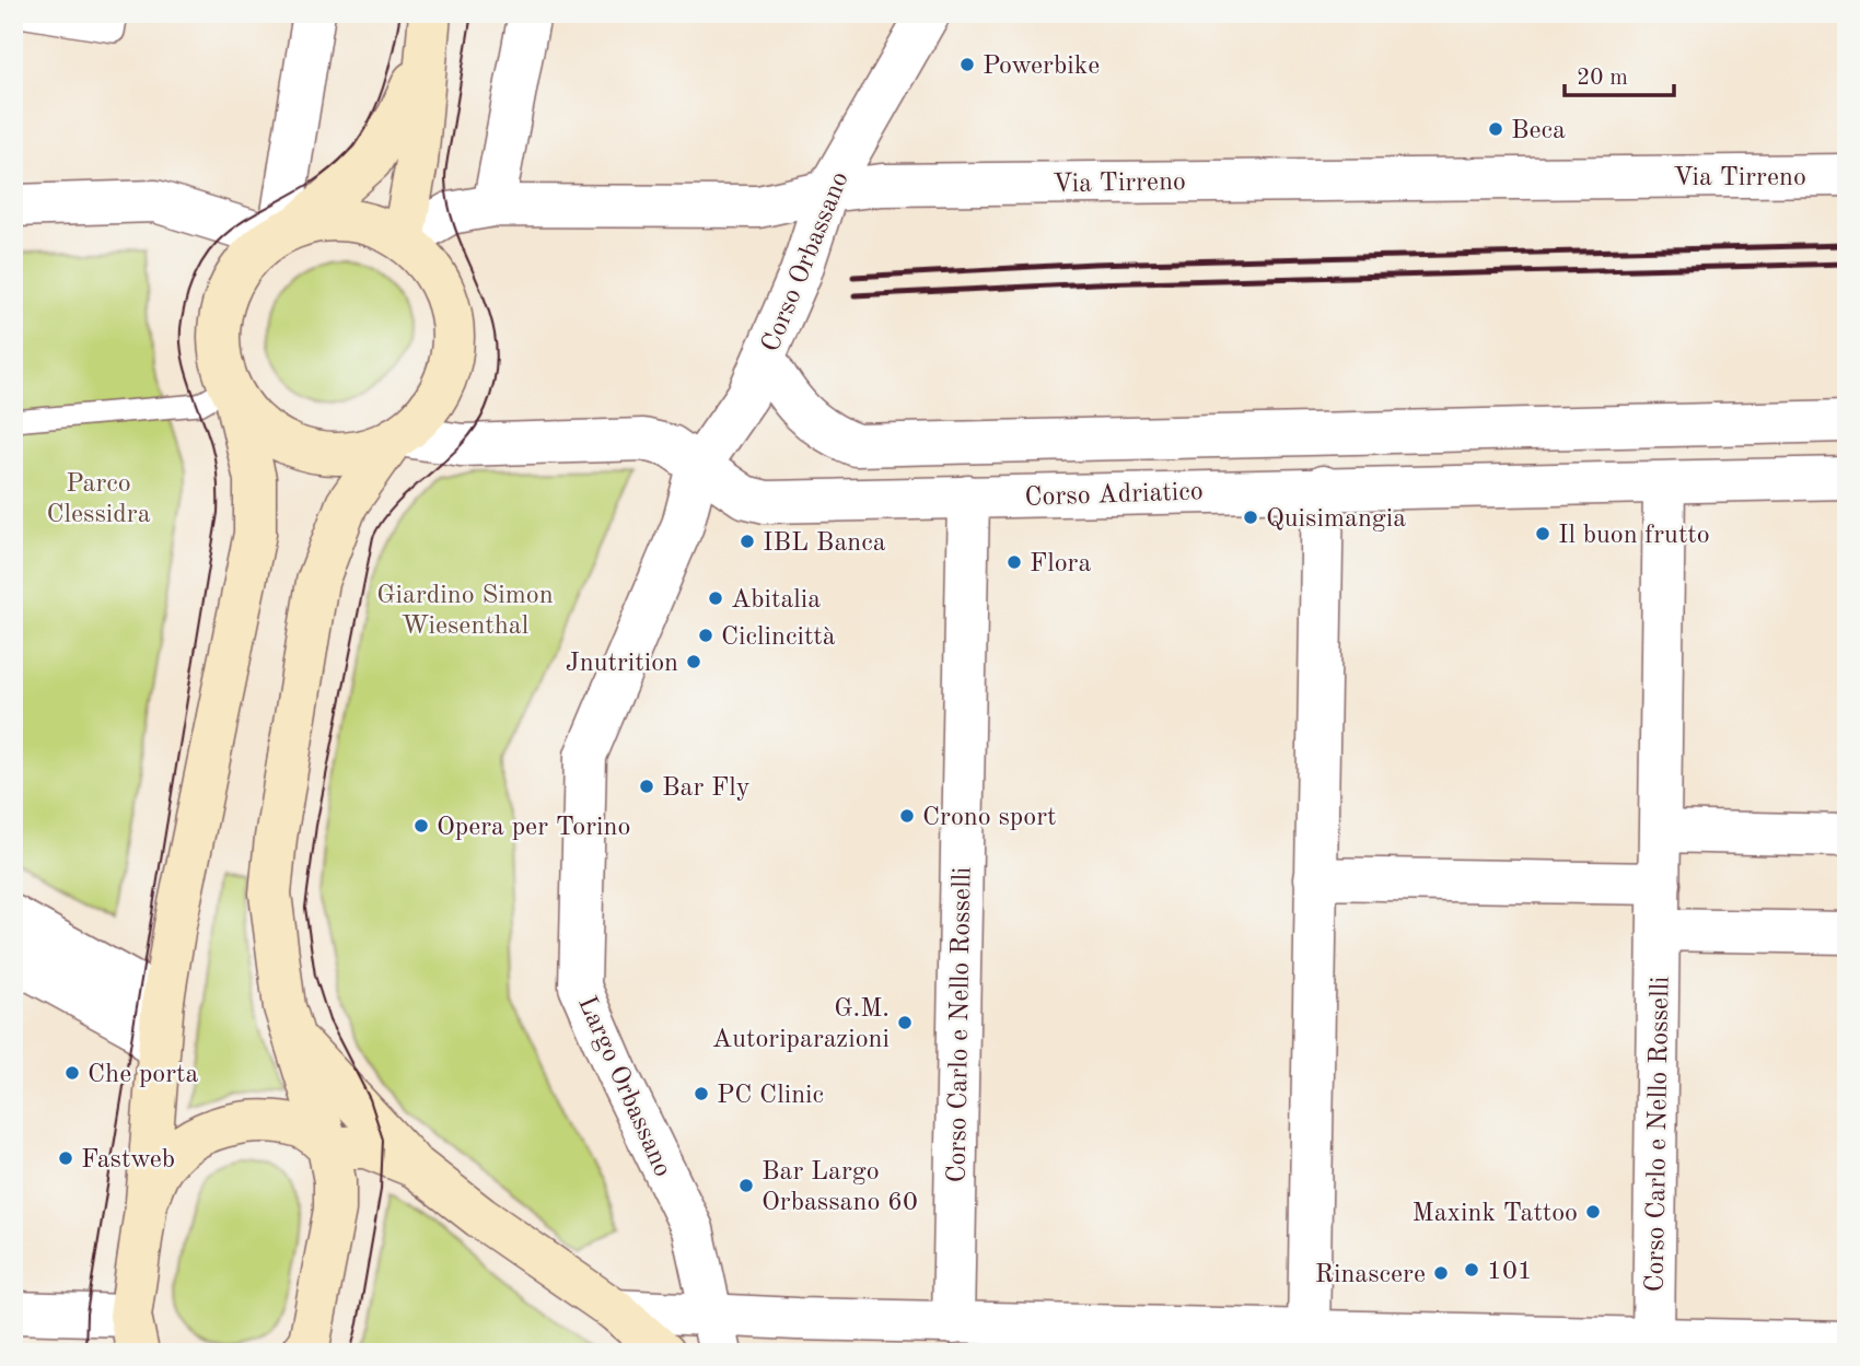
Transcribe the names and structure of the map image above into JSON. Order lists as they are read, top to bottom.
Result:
{
  "streets": {
    "street": [
      "Via Tirreno",
      "Corso Orbassano",
      "Corso Adriatico",
      "Corso Carlo e Nello Rosselli",
      "Largo Orbassano"
    ]
  },
  "crossings": [
    ["Via Tirreno", "Corso Orbassano"],
    ["Via Tirreno", "Corso Adriatico"],
    ["Corso Orbassano", "Corso Adriatico"],
    ["Corso Orbassano", "Largo Orbassano"],
    ["Corso Adriatico", "Corso Carlo e Nello Rosselli"],
    ["Corso Adriatico", "Largo Orbassano"]
  ],
  "parks": ["Parco Clessidra", "Giardino Simon Wiesenthal"],
  "places": [
    "Powerbike",
    "Beca",
    "Quisimangia",
    "Il buon frutto",
    "IBL Banca",
    "Flora",
    "Abitalia",
    "Ciclincittà",
    "Jnutrition",
    "Bar Fly",
    "Crono sport",
    "Opera per Torino",
    "G.M. Autoriparazioni",
    "Che porta",
    "PC Clinic",
    "Fastweb",
    "Bar Largo Orbassano 60",
    "Maxink Tattoo",
    "101",
    "Rinascere"
  ],
  "scale_bar": "20 m"
}
